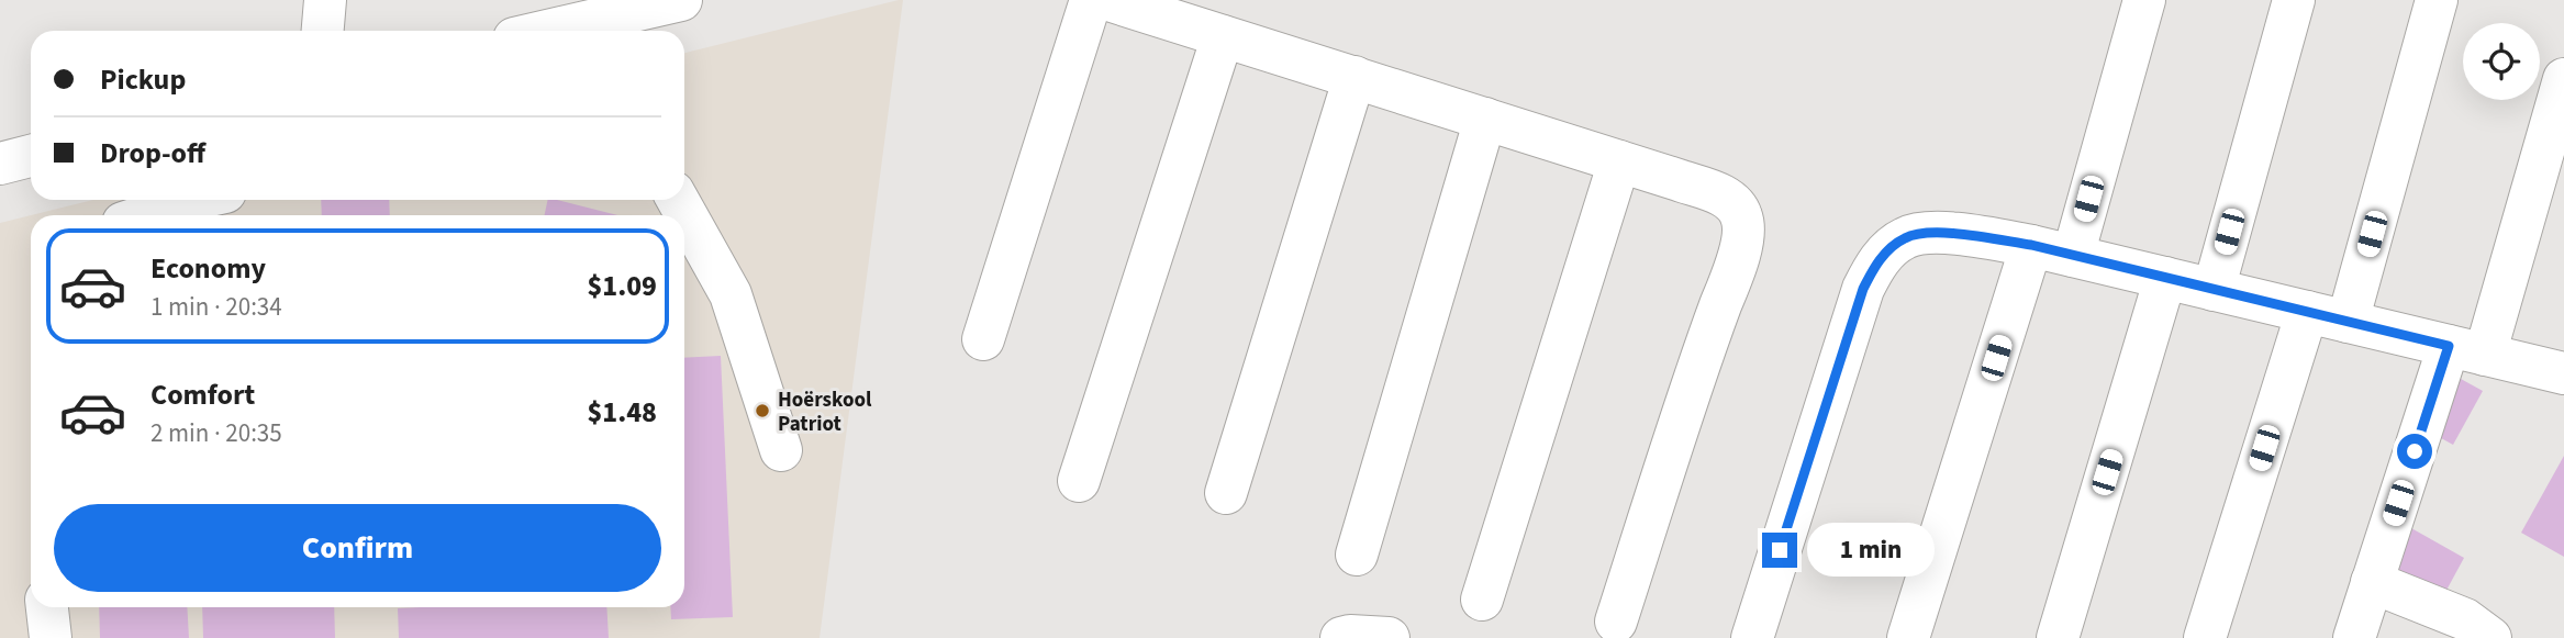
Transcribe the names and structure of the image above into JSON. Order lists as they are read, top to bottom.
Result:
{
  "places": ["Hoërskool Patriot"],
  "page": {
    "banner": ["Pickup", "Drop-off"],
    "list": [
      {
        "name": "Economy",
        "note": "1 min · 20:34",
        "value": "$1.09"
      },
      {
        "name": "Comfort",
        "note": "2 min · 20:35",
        "value": "$1.48"
      }
    ],
    "buttons": "Confirm",
    "bubble": "1 min"
  }
}
